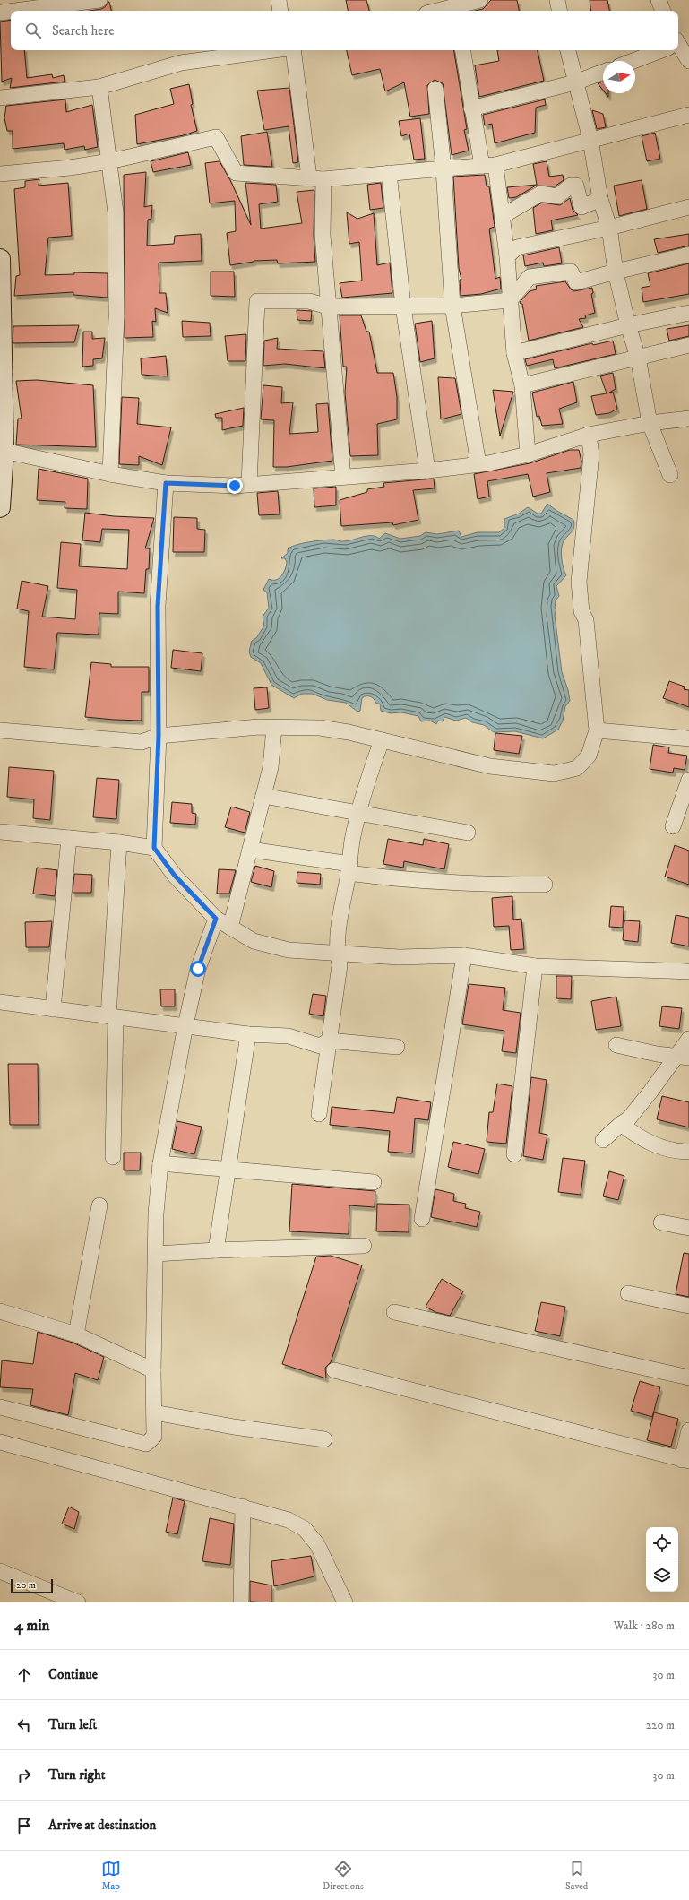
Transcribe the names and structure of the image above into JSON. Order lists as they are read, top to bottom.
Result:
{
  "scale_bar": "20 m",
  "north": "right",
  "page": {
    "search": "Search here",
    "scale": "20 m",
    "heading": ["4 min", "Walk · 280 m"],
    "list": [
      ["Continue", "30 m"],
      ["Turn left", "220 m"],
      ["Turn right", "30 m"],
      "Arrive at destination"
    ],
    "nav": ["Map", "Directions", "Saved"]
  }
}
